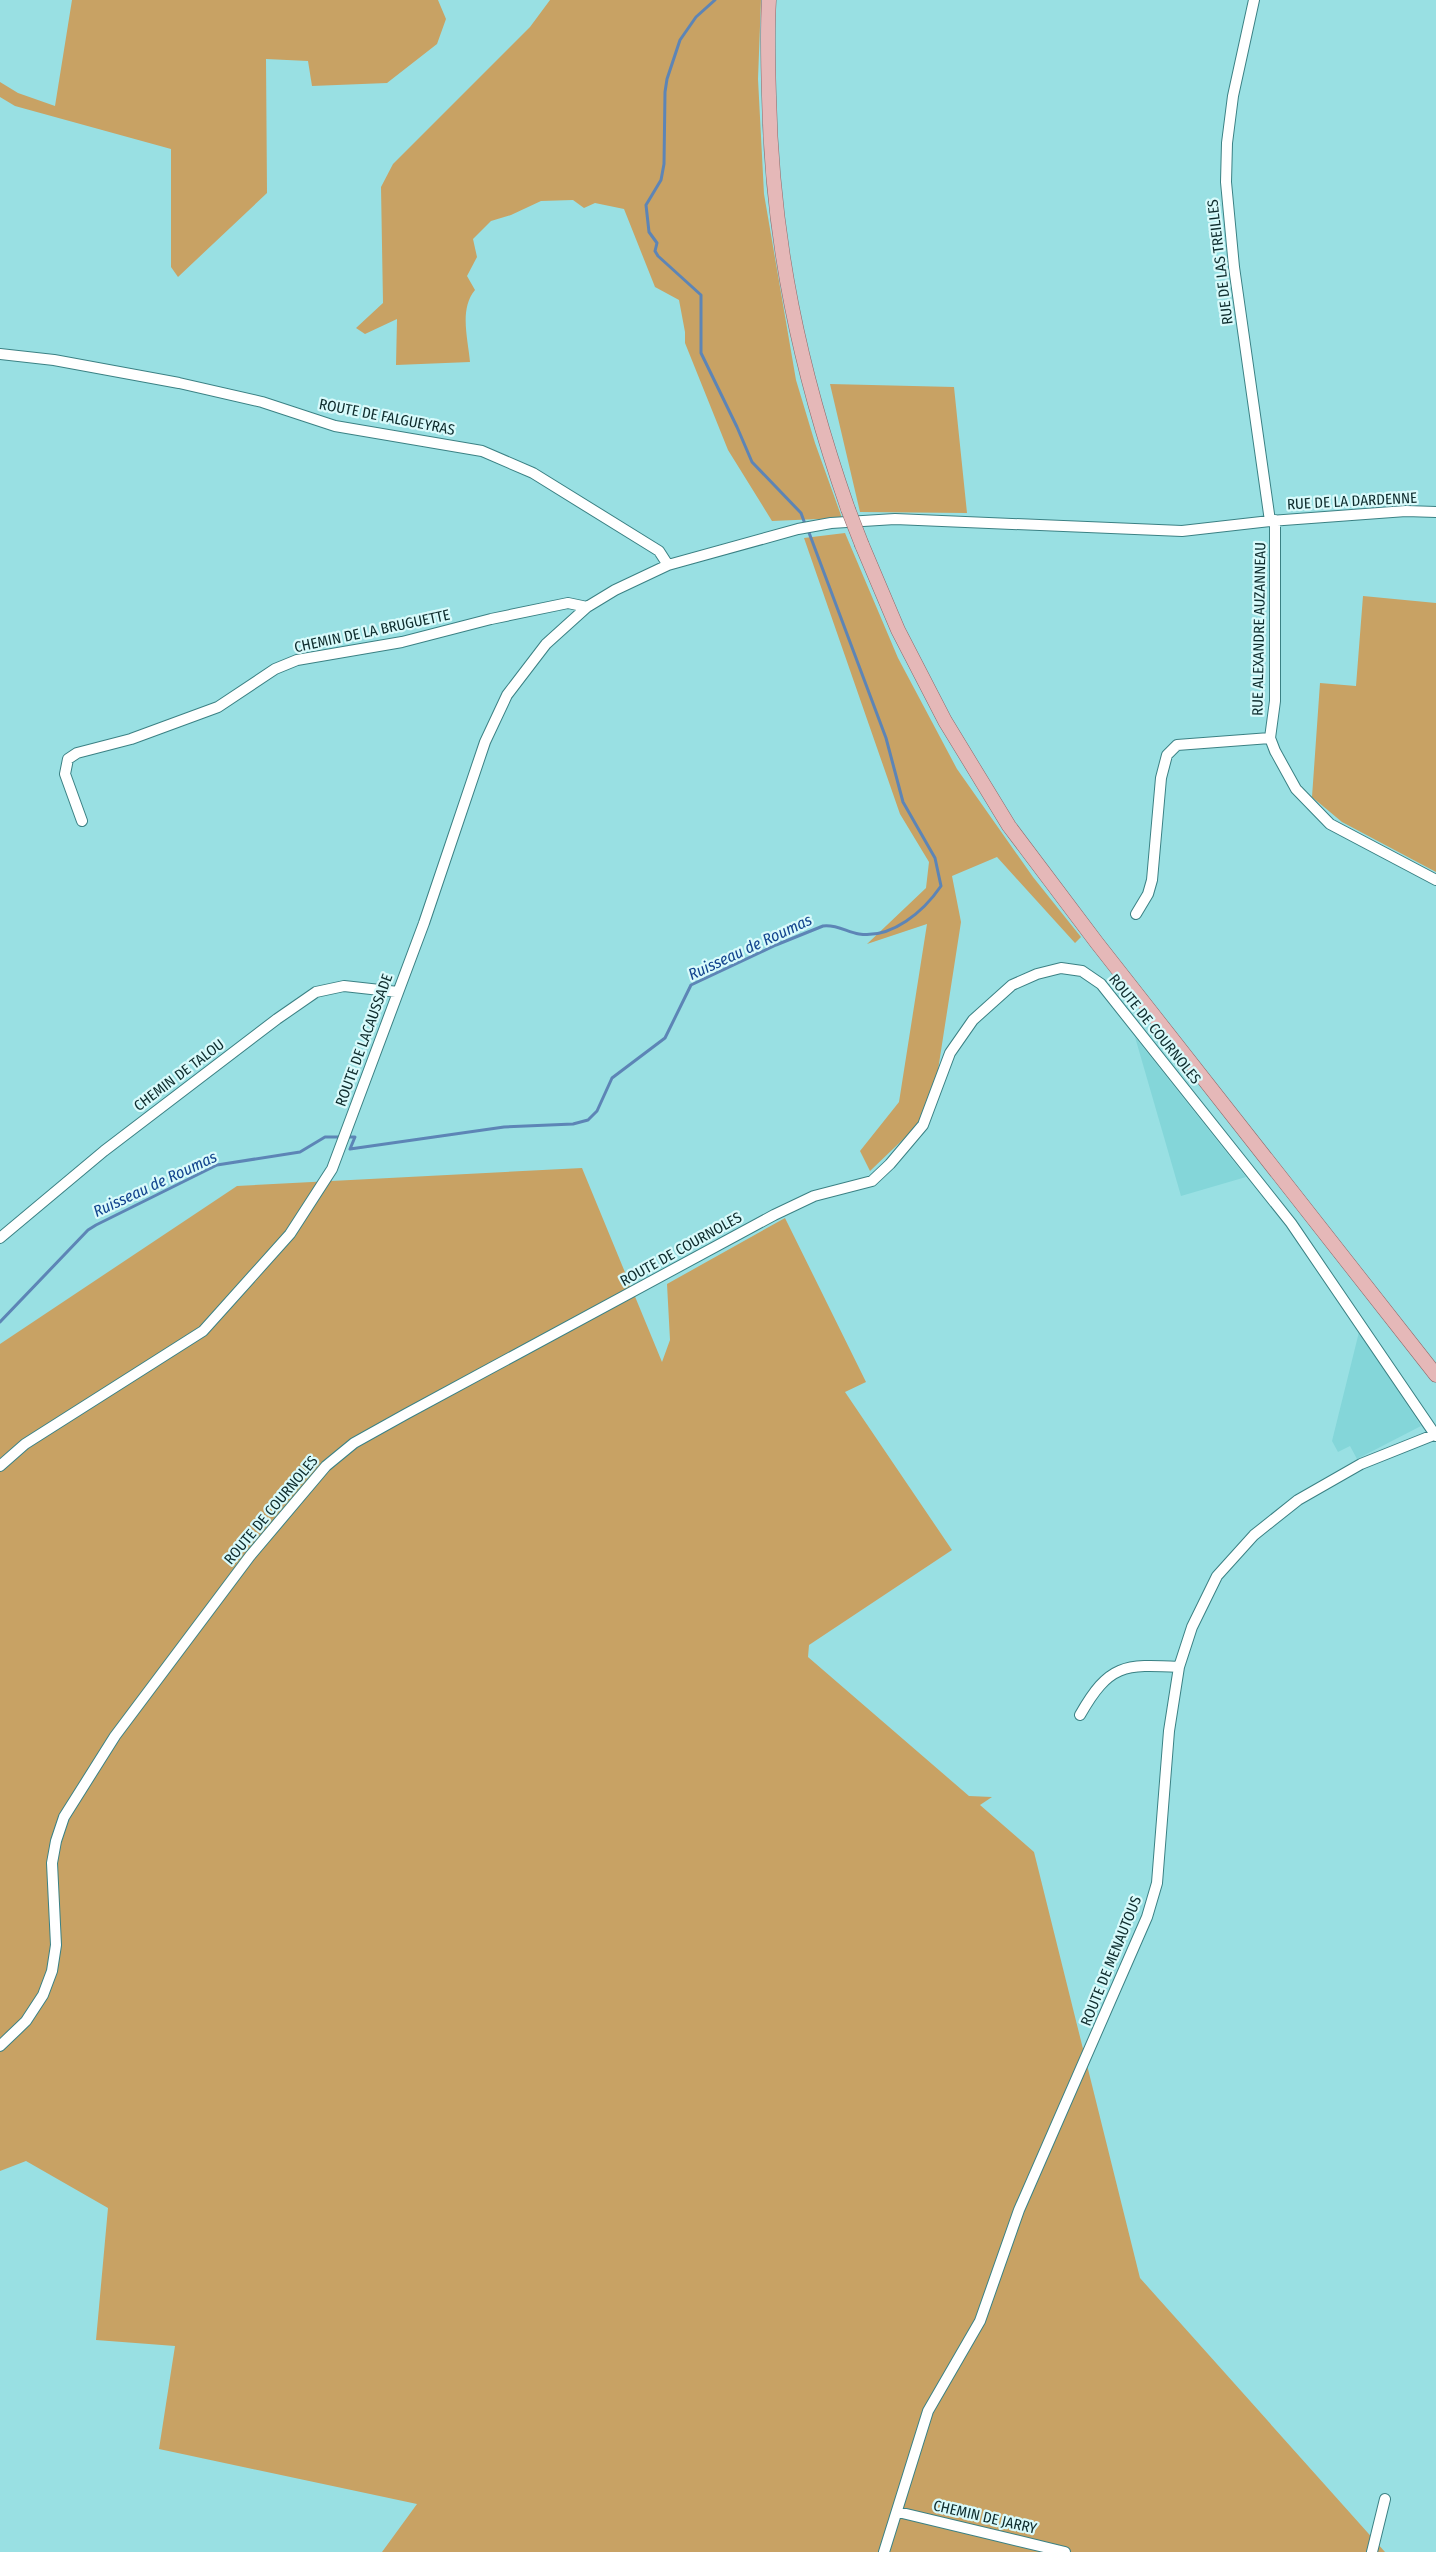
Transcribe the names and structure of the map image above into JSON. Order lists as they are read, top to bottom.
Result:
{
  "streets": {
    "street": [
      "RUE DE LAS TREILLES",
      "ROUTE DE FALGUEYRAS",
      "RUE DE LA DARDENNE",
      "RUE ALEXANDRE AUZANNEAU",
      "CHEMIN DE LA BRUGUETTE",
      "ROUTE DE COURNOLES",
      "ROUTE DE LACAUSSADE",
      "CHEMIN DE TALOU",
      "ROUTE DE MENAUTOUS",
      "CHEMIN DE JARRY"
    ]
  },
  "crossings": [
    ["RUE DE LAS TREILLES", "RUE DE LA DARDENNE"],
    ["RUE DE LAS TREILLES", "RUE ALEXANDRE AUZANNEAU"],
    ["ROUTE DE FALGUEYRAS", "RUE DE LA DARDENNE"],
    ["ROUTE DE FALGUEYRAS", "ROUTE DE LACAUSSADE"],
    ["RUE DE LA DARDENNE", "RUE ALEXANDRE AUZANNEAU"],
    ["RUE DE LA DARDENNE", "ROUTE DE LACAUSSADE"],
    ["CHEMIN DE LA BRUGUETTE", "ROUTE DE LACAUSSADE"],
    ["ROUTE DE COURNOLES", "ROUTE DE MENAUTOUS"],
    ["ROUTE DE LACAUSSADE", "CHEMIN DE TALOU"],
    ["ROUTE DE MENAUTOUS", "CHEMIN DE JARRY"]
  ],
  "water": ["Ruisseau de Roumas"]
}
